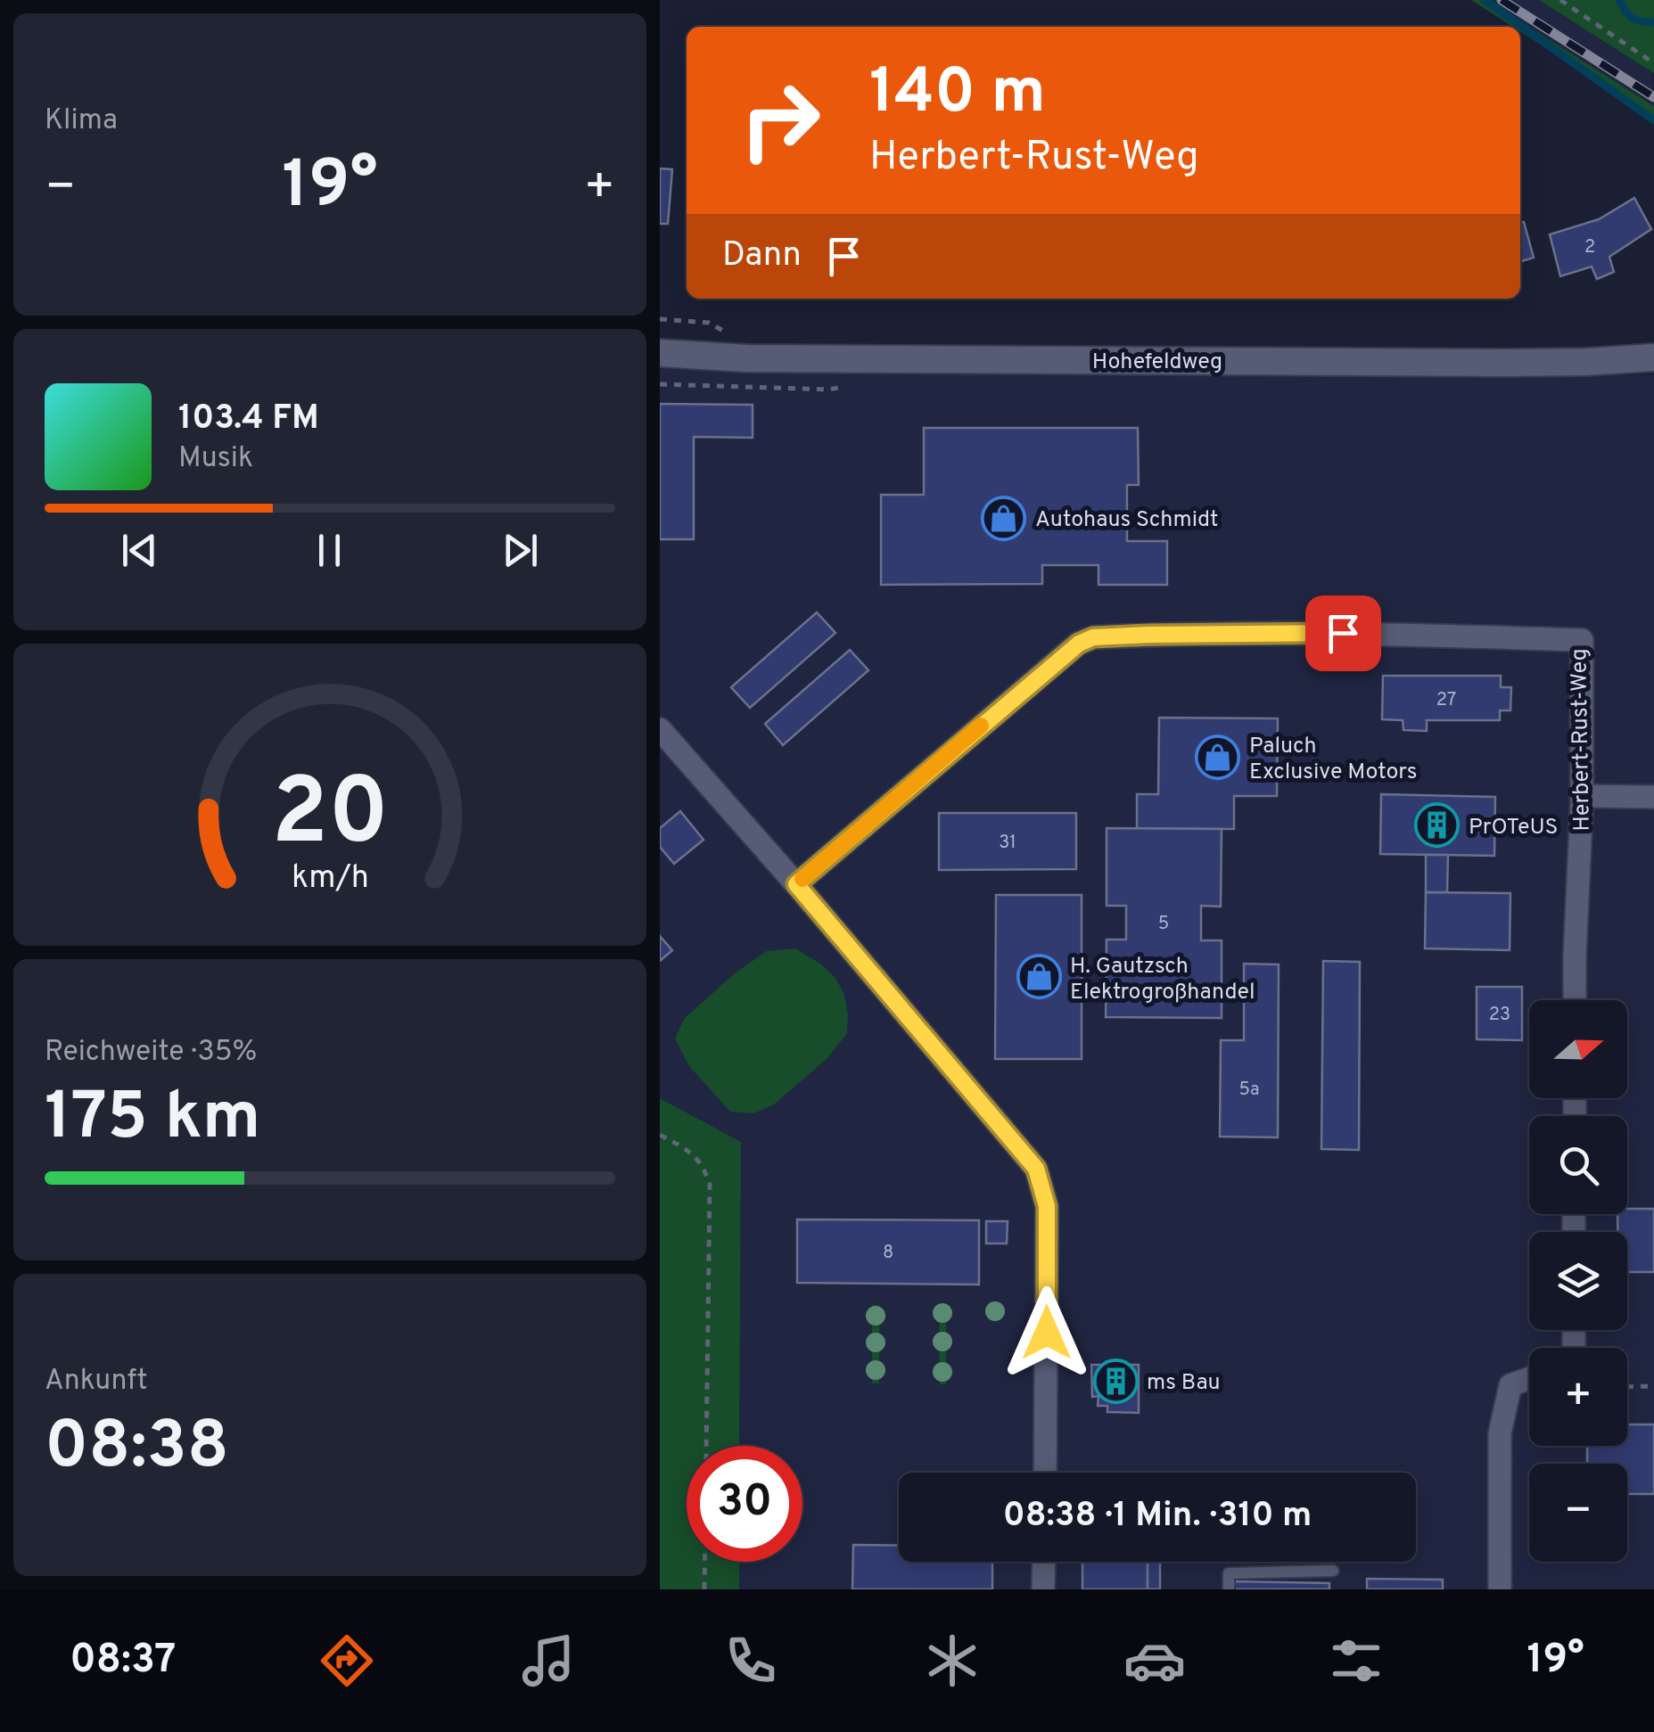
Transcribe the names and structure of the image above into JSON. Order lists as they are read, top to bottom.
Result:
{
  "streets": {
    "main road": ["Hohefeldweg"],
    "street": ["Herbert-Rust-Weg"]
  },
  "places": {
    "shop": ["Autohaus Schmidt", "Paluch Exclusive Motors", "H. Gautzsch Elektrogroßhandel"],
    "building": ["PrOTeUS", "ms Bau"]
  },
  "house_numbers": [
    "2",
    "27",
    "31",
    "5",
    "23",
    "5a",
    "8"
  ],
  "north": "right",
  "page": {
    "tile": [
      "Klima",
      ["Reichweite · 35%", "175 km"],
      ["Ankunft", "08:38"]
    ],
    "turn": ["140 m", "Herbert-Rust-Weg"],
    "heat": ["−", "19°", "+"],
    "then": "Dann",
    "song": ["103.4 FM", "Musik"],
    "map_buttons": ["+", "−"],
    "limit": "30",
    "trip": "08:38 · 1 Min. · 310 m",
    "tabs": ["08:37", "19°"],
    "gauge": ["20", "km/h"]
  }
}
